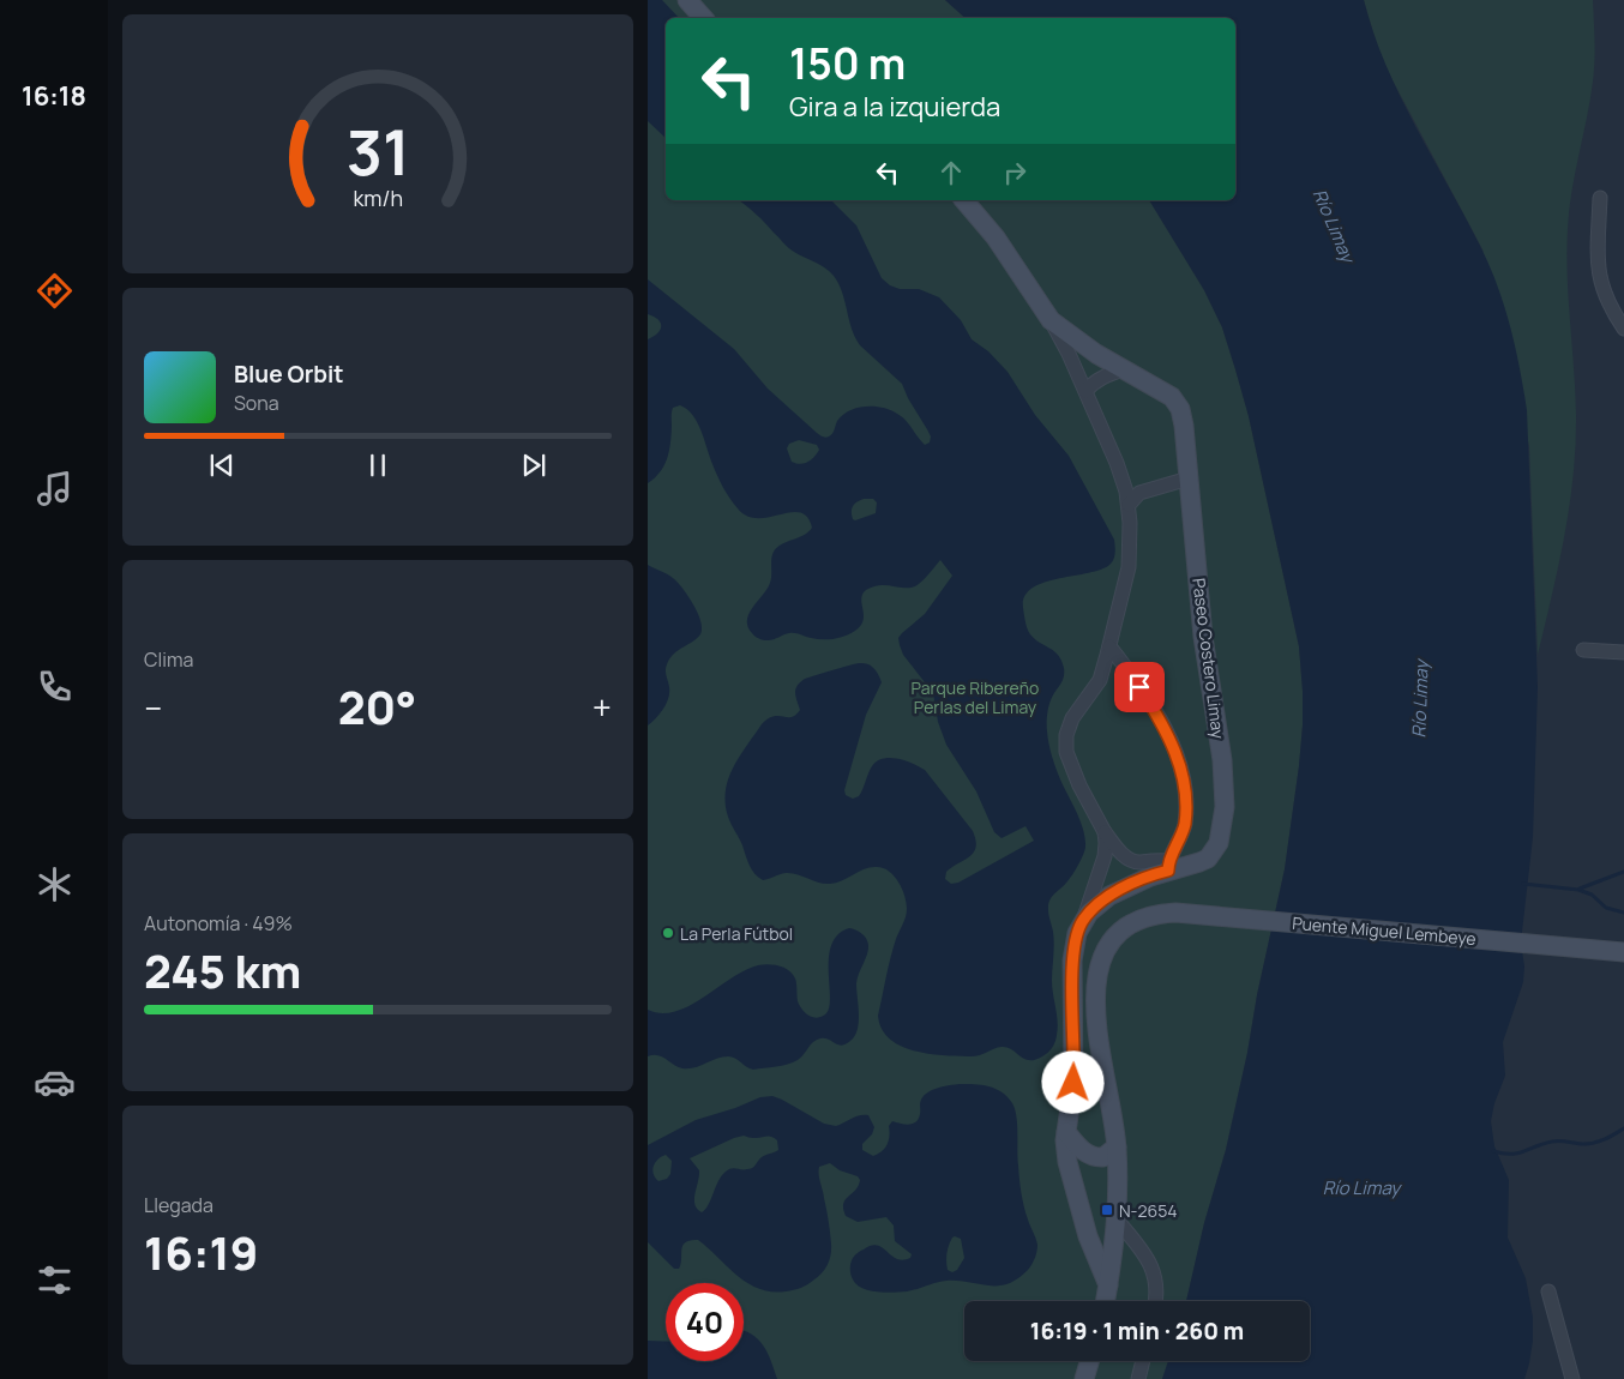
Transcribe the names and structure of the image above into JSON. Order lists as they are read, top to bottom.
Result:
{
  "streets": {
    "street": ["Paseo Costero Limay", "Puente Miguel Lembeye"]
  },
  "crossings": [
    ["Paseo Costero Limay", "Puente Miguel Lembeye"]
  ],
  "water": ["Río Limay"],
  "parks": ["Parque Ribereño Perlas del Limay"],
  "places": {
    "other": ["La Perla Fútbol"],
    "transit": ["N-2654"]
  },
  "page": {
    "tabs": "16:18",
    "turn": ["150 m", "Gira a la izquierda"],
    "song": ["Blue Orbit", "Sona"],
    "tile": [
      "Clima",
      ["Autonomía · 49%", "245 km"],
      ["Llegada", "16:19"]
    ],
    "heat": ["−", "20°", "+"],
    "limit": "40",
    "trip": "16:19 · 1 min · 260 m",
    "gauge": ["31", "km/h"]
  }
}
